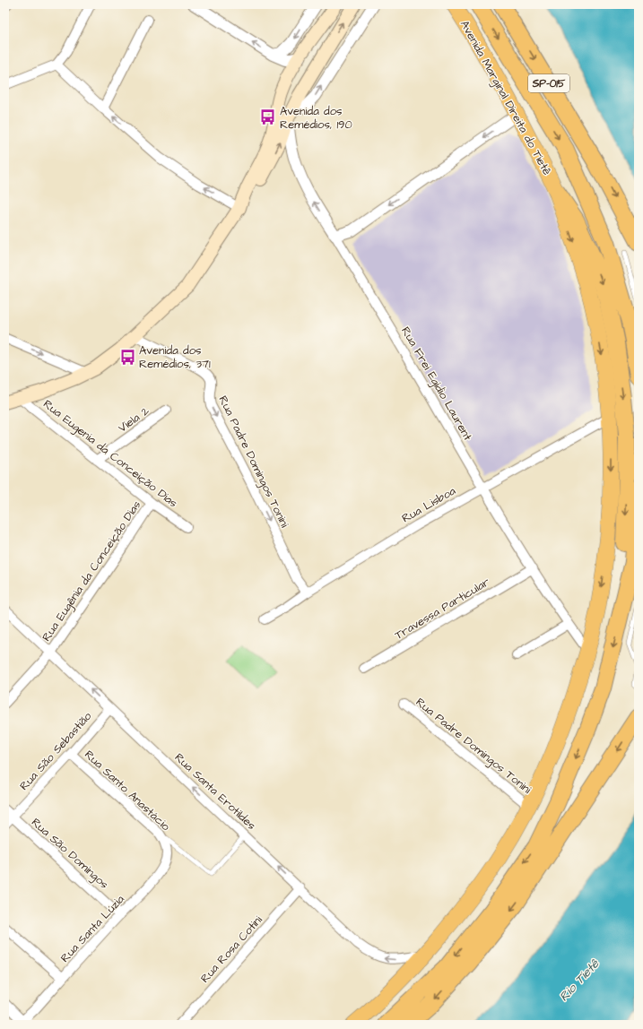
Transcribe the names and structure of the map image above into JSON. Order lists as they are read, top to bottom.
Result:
{
  "streets": {
    "highway": ["SP-015", "Avenida Marginal Direita do Tietê"],
    "street": [
      "Rua Frei Egidio Laurent",
      "Viela 2",
      "Rua Eugenia da Conceição Dias",
      "Rua Padre Domingos Tonini",
      "Rua Lisboa",
      "Rua Eugênia da Conceição Dias",
      "Travessa Particular",
      "Rua São Sebastião",
      "Rua Santo Anastácio",
      "Rua Santa Erotildes",
      "Rua São Domingos",
      "Rua Santa Lúzia",
      "Rua Rosa Cotini"
    ]
  },
  "crossings": [
    ["Avenida Marginal Direita do Tietê", "Rua Frei Egidio Laurent"],
    ["Avenida Marginal Direita do Tietê", "Rua Padre Domingos Tonini"],
    ["Avenida Marginal Direita do Tietê", "Rua Lisboa"],
    ["Avenida Marginal Direita do Tietê", "Rua Santa Erotildes"],
    ["Rua Frei Egidio Laurent", "Rua Lisboa"],
    ["Rua Frei Egidio Laurent", "Travessa Particular"],
    ["Viela 2", "Rua Eugenia da Conceição Dias"],
    ["Rua Eugenia da Conceição Dias", "Rua Eugênia da Conceição Dias"],
    ["Rua Padre Domingos Tonini", "Rua Lisboa"],
    ["Rua Eugênia da Conceição Dias", "Rua Santa Erotildes"],
    ["Rua São Sebastião", "Rua Santo Anastácio"],
    ["Rua São Sebastião", "Rua Santa Erotildes"],
    ["Rua São Sebastião", "Rua São Domingos"],
    ["Rua Santo Anastácio", "Rua Santa Lúzia"],
    ["Rua Santa Erotildes", "Rua Rosa Cotini"],
    ["Rua São Domingos", "Rua Santa Lúzia"]
  ],
  "one_way": ["Rua Padre Domingos Tonini", "Rua Santa Erotildes"],
  "water": ["Rio Tietê"],
  "places": {
    "bus stop": ["Avenida dos Remédios, 190", "Avenida dos Remédios, 371"]
  }
}
